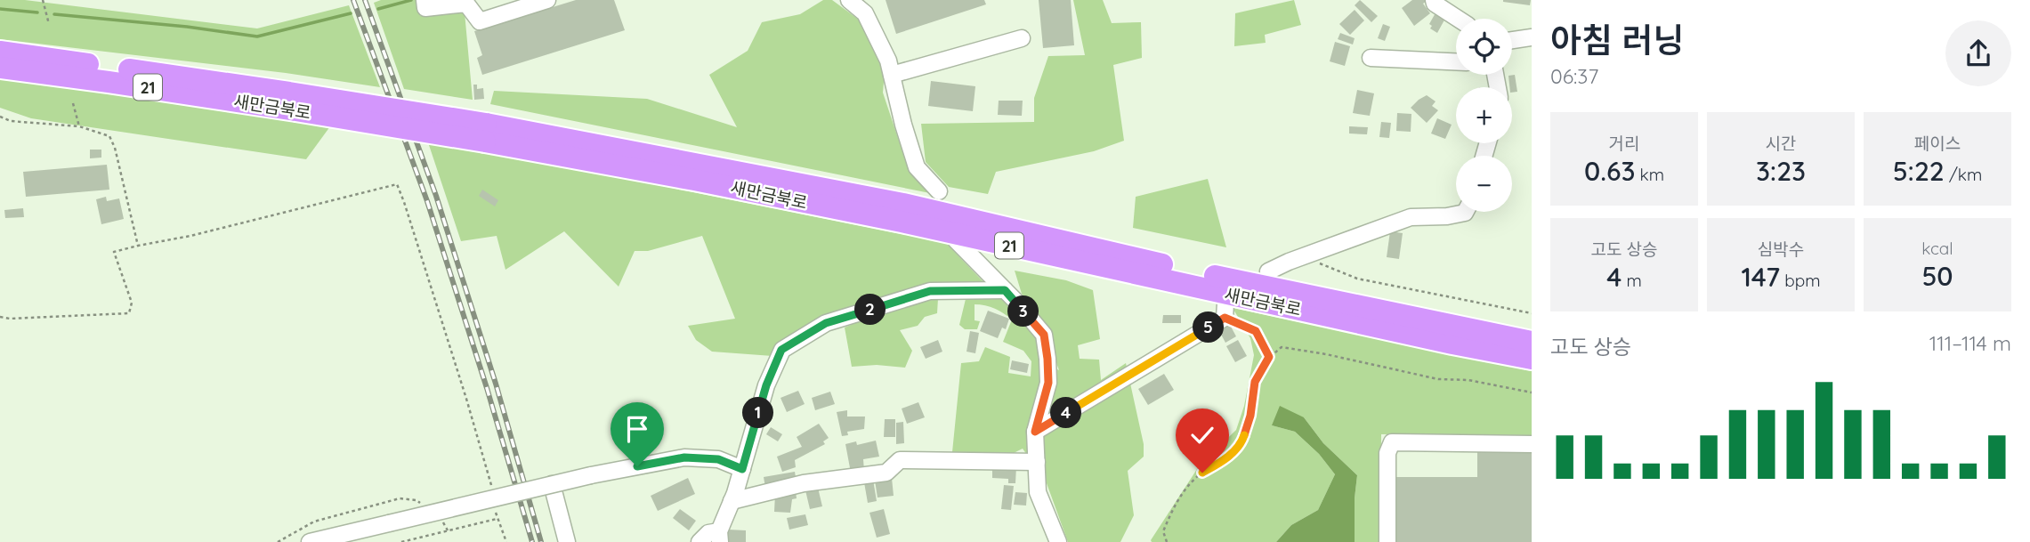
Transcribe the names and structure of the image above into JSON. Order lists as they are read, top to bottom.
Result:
{
  "streets": {
    "highway": ["21", "새만금북로"]
  },
  "page": {
    "heading": ["아침 러닝", "06:37"],
    "map_buttons": ["+", "−"],
    "stats": [
      ["거리", "0.63 km"],
      ["시간", "3:23"],
      ["페이스", "5:22 /km"],
      ["고도 상승", "4 m"],
      ["심박수", "147 bpm"],
      ["kcal", "50"]
    ],
    "pins": [
      "2",
      "3",
      "5",
      "1",
      "4"
    ],
    "chart": ["고도 상승", "111–114 m"]
  }
}
